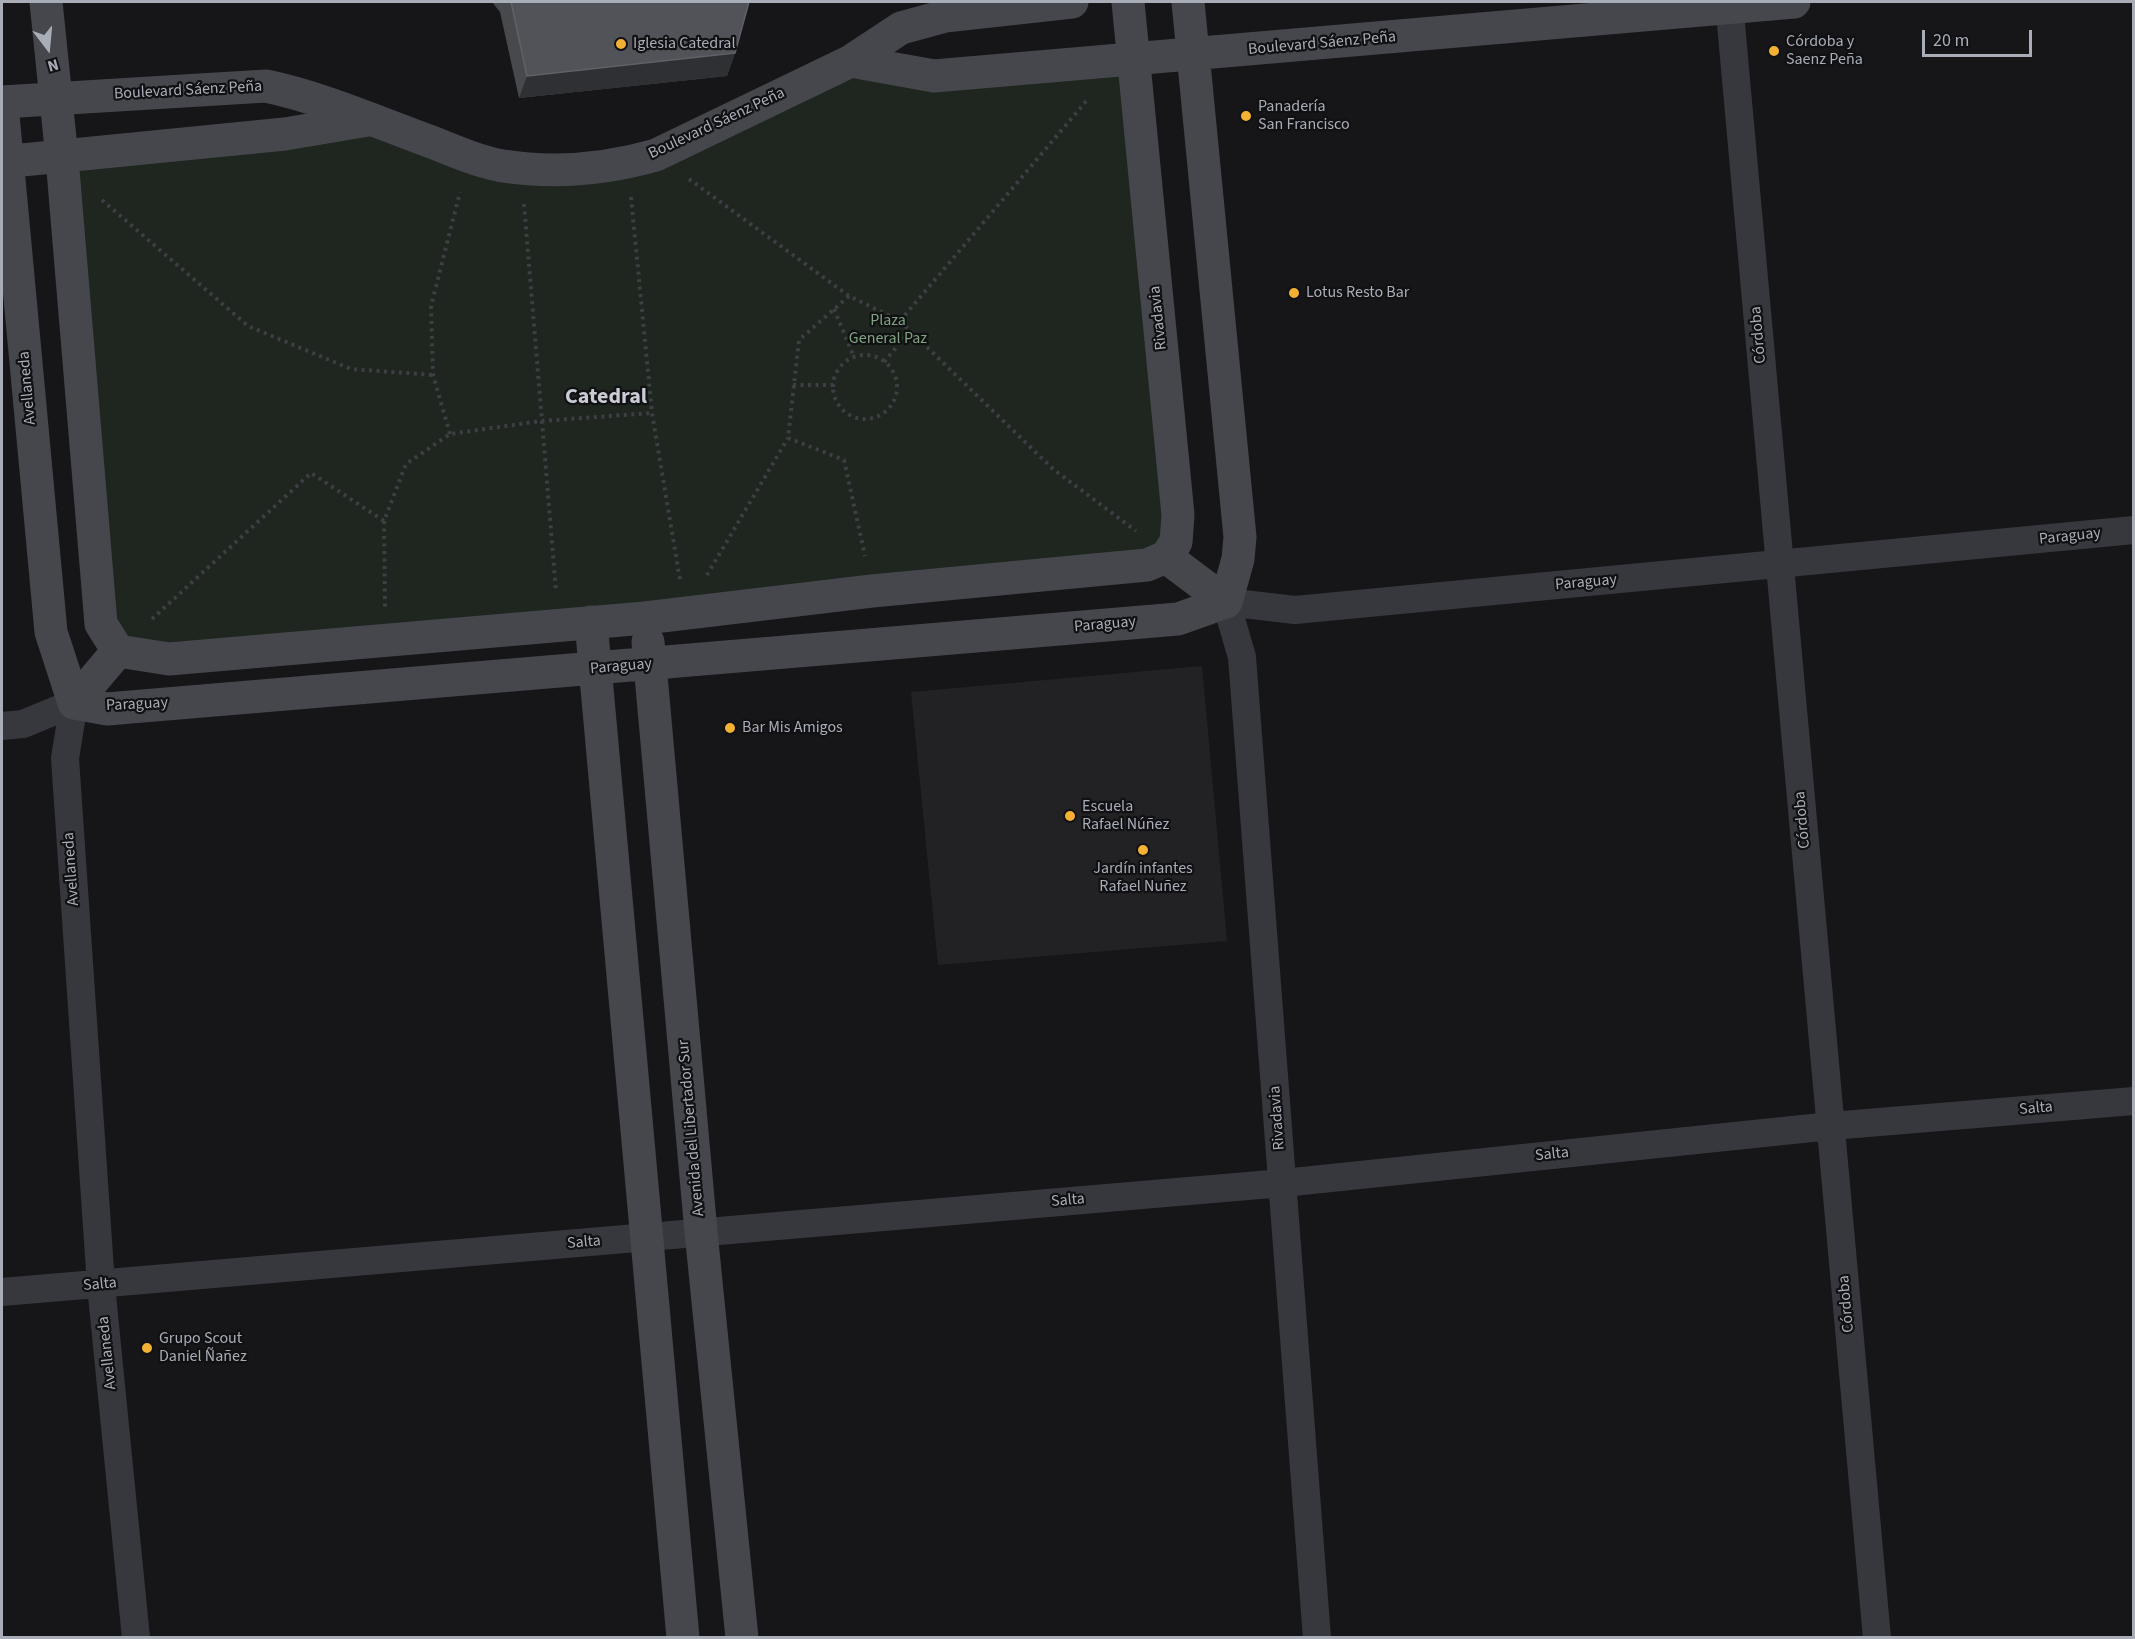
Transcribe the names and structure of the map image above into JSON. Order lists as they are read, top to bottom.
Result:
{
  "streets": {
    "main road": [
      "Boulevard Sáenz Peña",
      "Rivadavia",
      "Avellaneda",
      "Paraguay",
      "Avenida del Libertador Sur"
    ],
    "street": ["Córdoba", "Salta"]
  },
  "crossings": [
    ["Boulevard Sáenz Peña", "Rivadavia"],
    ["Boulevard Sáenz Peña", "Córdoba"],
    ["Boulevard Sáenz Peña", "Avellaneda"],
    ["Rivadavia", "Paraguay"],
    ["Rivadavia", "Salta"],
    ["Córdoba", "Paraguay"],
    ["Córdoba", "Salta"],
    ["Avellaneda", "Paraguay"],
    ["Avellaneda", "Salta"],
    ["Paraguay", "Avenida del Libertador Sur"],
    ["Salta", "Avenida del Libertador Sur"]
  ],
  "districts": ["Catedral"],
  "parks": ["Plaza General Paz"],
  "places": [
    "Iglesia Catedral",
    "Córdoba y Saenz Peña",
    "Panadería San Francisco",
    "Lotus Resto Bar",
    "Bar Mis Amigos",
    "Escuela Rafael Núñez",
    "Jardín infantes Rafael Nuñez",
    "Grupo Scout Daniel Ñañez"
  ],
  "scale_bar": "20 m",
  "north": "bottom"
}
